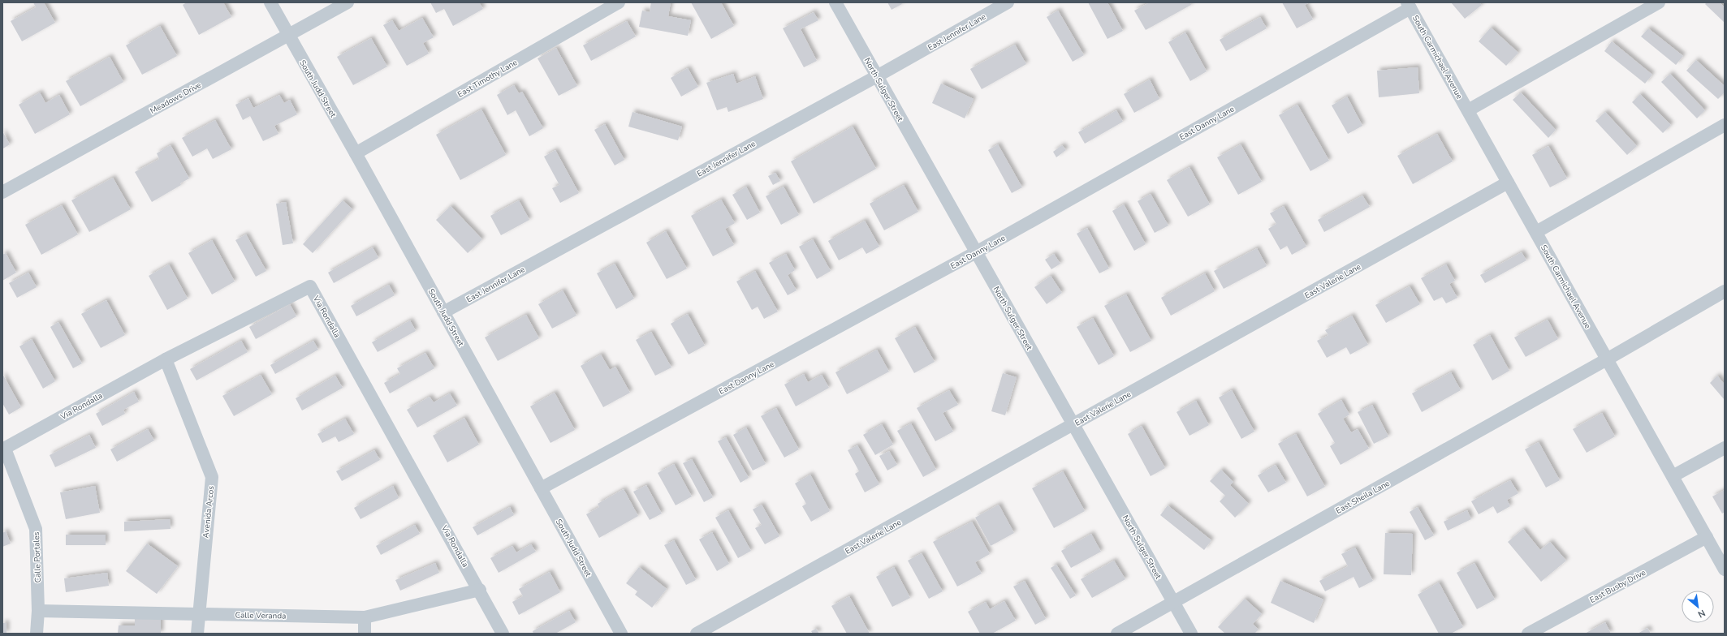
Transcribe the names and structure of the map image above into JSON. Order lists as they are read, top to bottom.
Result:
{
  "streets": {
    "street": [
      "East Jennifer Lane",
      "South Carmichael Avenue",
      "East Timothy Lane",
      "South Judd Street",
      "North Sulger Street",
      "Meadows Drive",
      "East Danny Lane",
      "East Valerie Lane",
      "Via Rondalla",
      "East Sheila Lane",
      "Avenida Arcos",
      "Calle Portales",
      "East Busby Drive",
      "Calle Veranda"
    ]
  },
  "crossings": [
    ["East Jennifer Lane", "South Judd Street"],
    ["East Jennifer Lane", "North Sulger Street"],
    ["South Carmichael Avenue", "East Danny Lane"],
    ["South Carmichael Avenue", "East Valerie Lane"],
    ["South Carmichael Avenue", "East Sheila Lane"],
    ["South Carmichael Avenue", "East Busby Drive"],
    ["East Timothy Lane", "South Judd Street"],
    ["South Judd Street", "Meadows Drive"],
    ["South Judd Street", "East Danny Lane"],
    ["North Sulger Street", "East Danny Lane"],
    ["North Sulger Street", "East Valerie Lane"],
    ["North Sulger Street", "East Sheila Lane"],
    ["Via Rondalla", "Avenida Arcos"],
    ["Via Rondalla", "Calle Portales"],
    ["Via Rondalla", "Calle Veranda"],
    ["Avenida Arcos", "Calle Veranda"],
    ["Calle Portales", "Calle Veranda"]
  ],
  "north": "bottom right"
}
